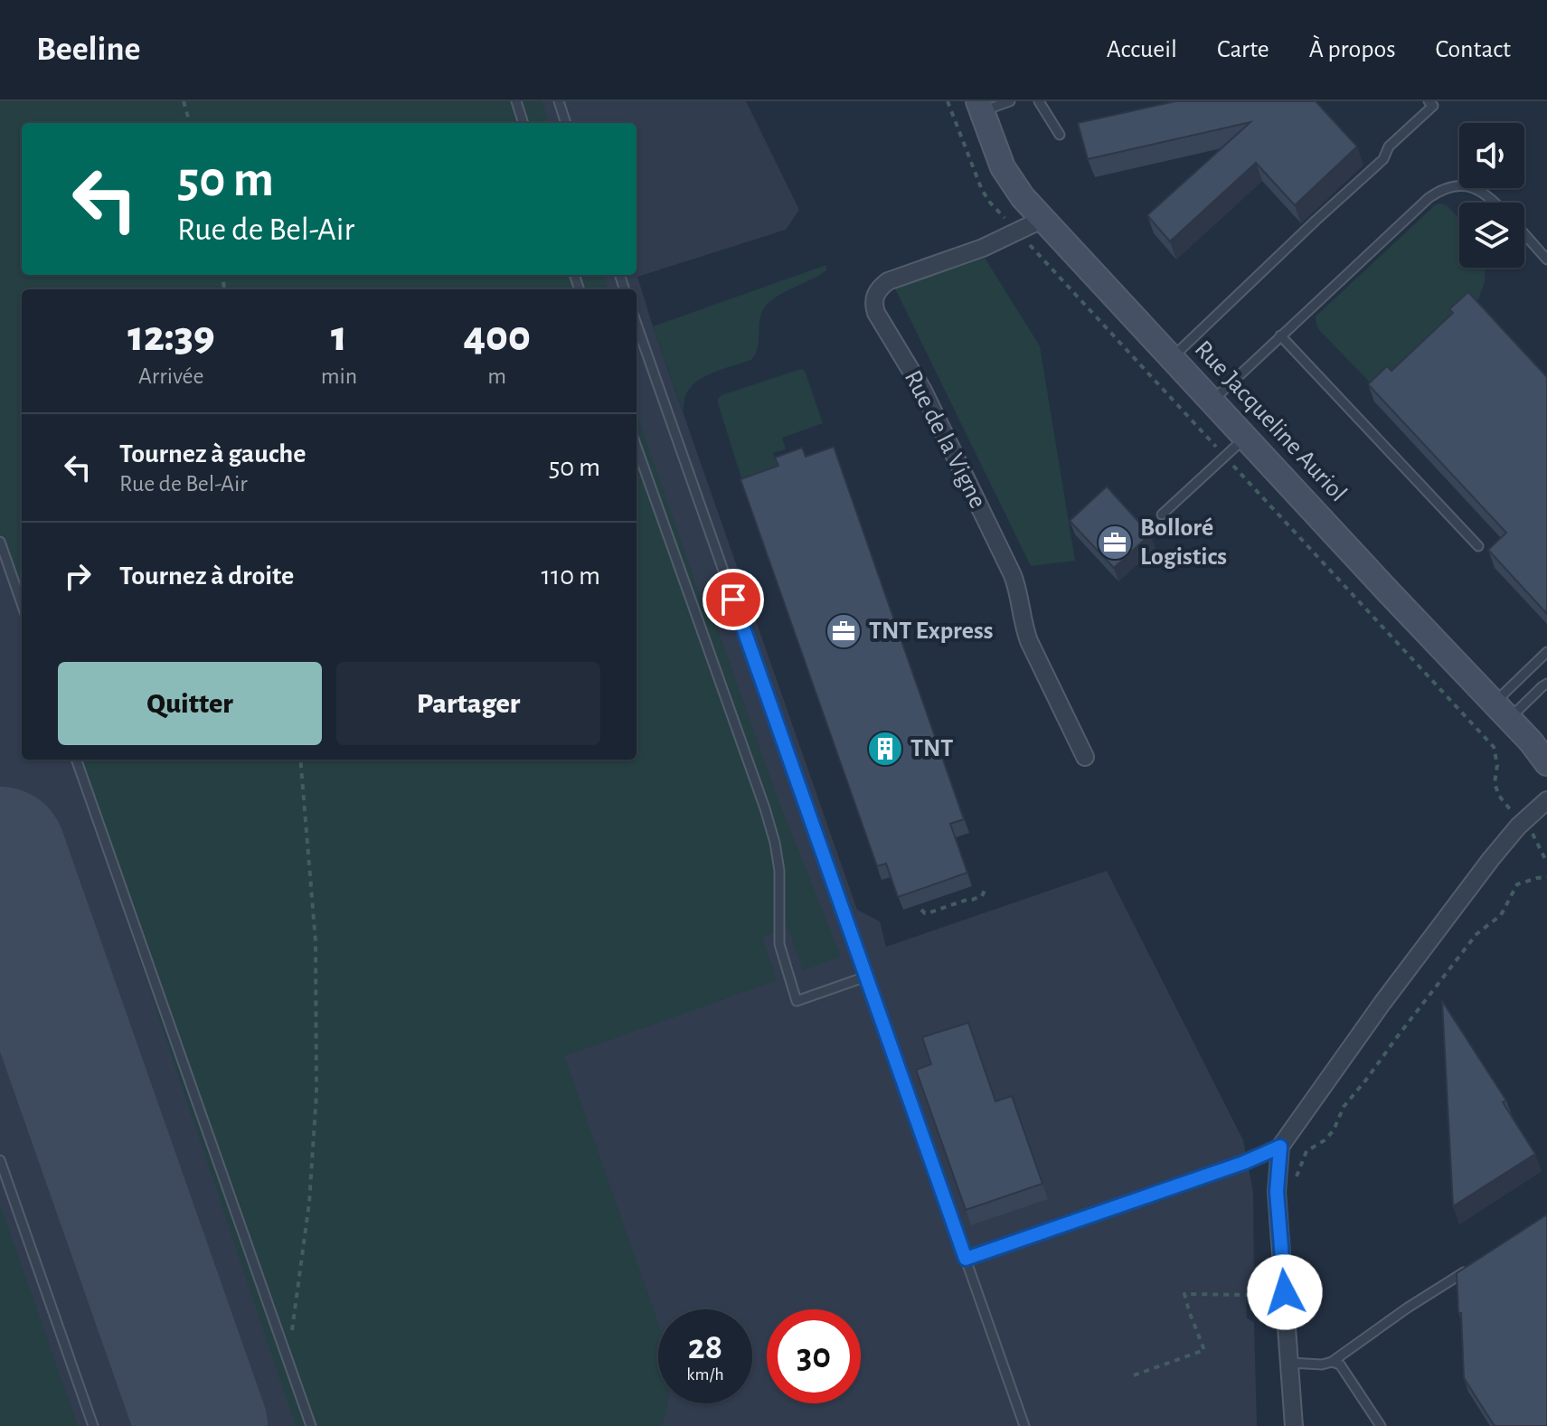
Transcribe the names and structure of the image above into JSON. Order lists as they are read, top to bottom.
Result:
{
  "streets": {
    "street": ["Rue Jacqueline Auriol", "Rue de la Vigne"]
  },
  "crossings": [
    ["Rue Jacqueline Auriol", "Rue de la Vigne"]
  ],
  "places": {
    "office": ["Bolloré Logistics", "TNT Express"],
    "building": ["TNT"]
  },
  "page": {
    "header": "Beeline",
    "nav": [
      "Accueil",
      "Carte",
      "À propos",
      "Contact"
    ],
    "turn": ["50 m", "Rue de Bel-Air"],
    "eta": [
      "12:39",
      "Arrivée",
      "1",
      "min",
      "400",
      "m"
    ],
    "list": [
      {
        "name": "Tournez à gauche",
        "note": "Rue de Bel-Air",
        "value": "50 m"
      },
      {
        "name": "Tournez à droite",
        "value": "110 m"
      }
    ],
    "buttons": ["Quitter", "Partager"],
    "speed": "28 km/h",
    "limit": "30"
  }
}
